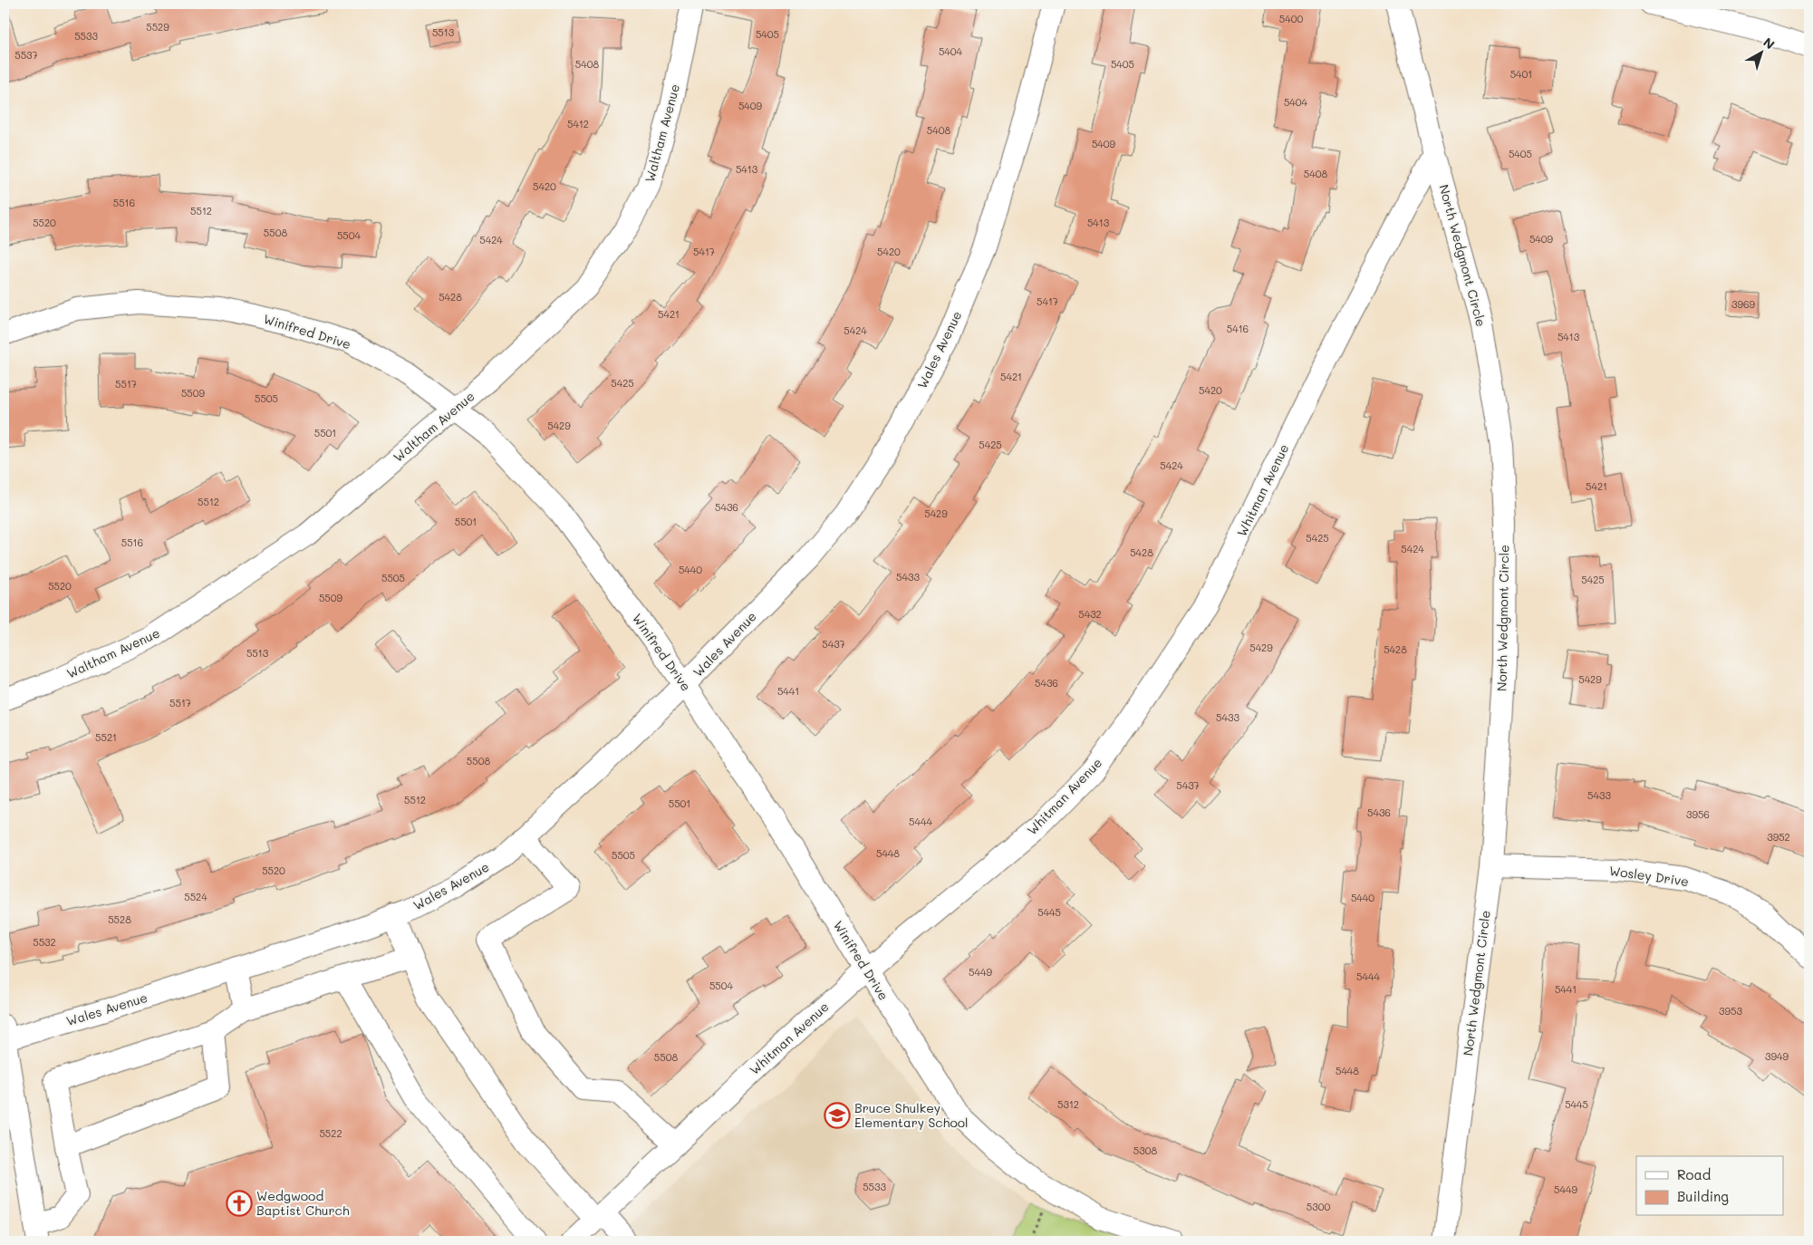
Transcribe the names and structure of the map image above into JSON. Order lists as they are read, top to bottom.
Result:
{
  "streets": {
    "street": [
      "Waltham Avenue",
      "North Wedgmont Circle",
      "Winifred Drive",
      "Wales Avenue",
      "Whitman Avenue",
      "Wosley Drive"
    ]
  },
  "crossings": [
    ["Waltham Avenue", "Winifred Drive"],
    ["North Wedgmont Circle", "Whitman Avenue"],
    ["North Wedgmont Circle", "Wosley Drive"],
    ["Winifred Drive", "Wales Avenue"],
    ["Winifred Drive", "Whitman Avenue"]
  ],
  "places": {
    "school or university": ["Bruce Shulkey Elementary School"],
    "church": ["Wedgwood Baptist Church"]
  },
  "house_numbers": [
    "5400",
    "5529",
    "5513",
    "5405",
    "5533",
    "5404",
    "5537",
    "5408",
    "5405",
    "5401",
    "5404",
    "5409",
    "5412",
    "5408",
    "5409",
    "5405",
    "5413",
    "5408",
    "5420",
    "5516",
    "5512",
    "5520",
    "5413",
    "5508",
    "5504",
    "5409",
    "5424",
    "5417",
    "5420",
    "5428",
    "5417",
    "3969",
    "5421",
    "5416",
    "5424",
    "5413",
    "5421",
    "5425",
    "5517",
    "5420",
    "5509",
    "5505",
    "5429",
    "5501",
    "5425",
    "5424",
    "5421",
    "5512",
    "5436",
    "5429",
    "5501",
    "5425",
    "5516",
    "5424",
    "5428",
    "5440",
    "5433",
    "5505",
    "5425",
    "5520",
    "5509",
    "5432",
    "5437",
    "5429",
    "5428",
    "5513",
    "5429",
    "5436",
    "5441",
    "5517",
    "5433",
    "5521",
    "5508",
    "5437",
    "5433",
    "5512",
    "5501",
    "5436",
    "3956",
    "5444",
    "3952",
    "5448",
    "5505",
    "5520",
    "5524",
    "5440",
    "5445",
    "5528",
    "5532",
    "5449",
    "5444",
    "5504",
    "5441",
    "3953",
    "3949",
    "5508",
    "5448",
    "5312",
    "5445",
    "5522",
    "5308",
    "5533",
    "5449",
    "5300"
  ],
  "legend": ["Road", "Building"],
  "north": "top right"
}
